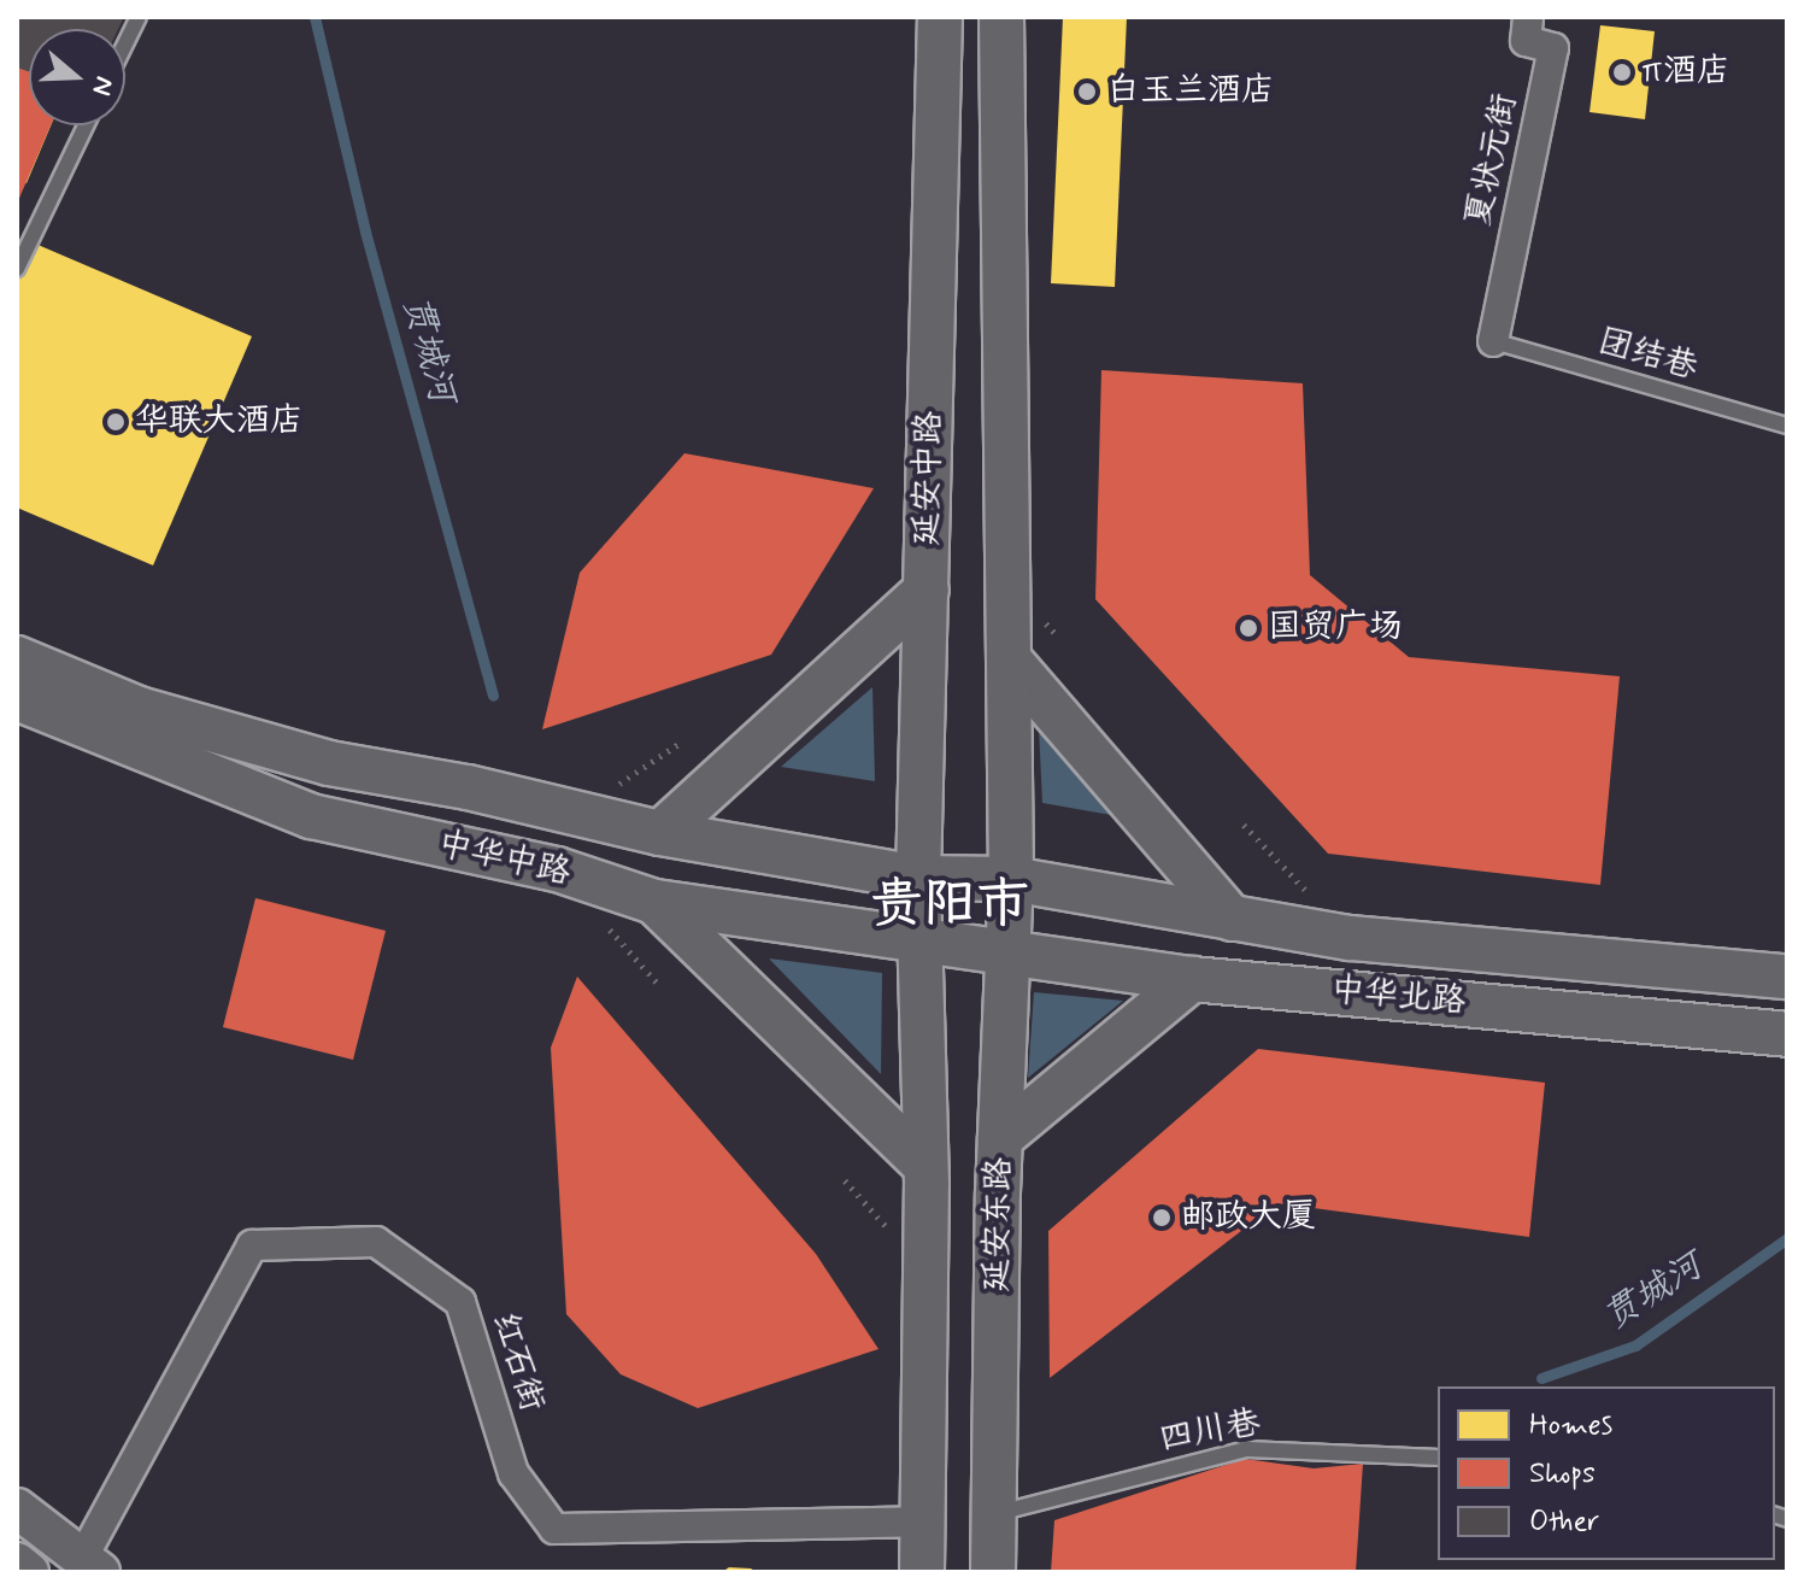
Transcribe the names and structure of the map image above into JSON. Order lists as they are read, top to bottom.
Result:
{
  "streets": {
    "main road": [
      "延安中路",
      "中华中路",
      "中华北路",
      "延安东路"
    ],
    "street": ["夏状元街", "红石街"],
    "lane": ["团结巷", "四川巷"]
  },
  "crossings": [
    ["夏状元街", "团结巷"],
    ["延安中路", "中华中路"],
    ["中华中路", "中华北路"],
    ["中华中路", "延安东路"],
    ["中华北路", "延安东路"],
    ["延安东路", "四川巷"]
  ],
  "districts": ["贵阳市"],
  "water": ["贯城河"],
  "places": [
    "π酒店",
    "白玉兰酒店",
    "华联大酒店",
    "国贸广场",
    "邮政大厦"
  ],
  "legend": ["Homes", "Shops", "Other"],
  "north": "right"
}
